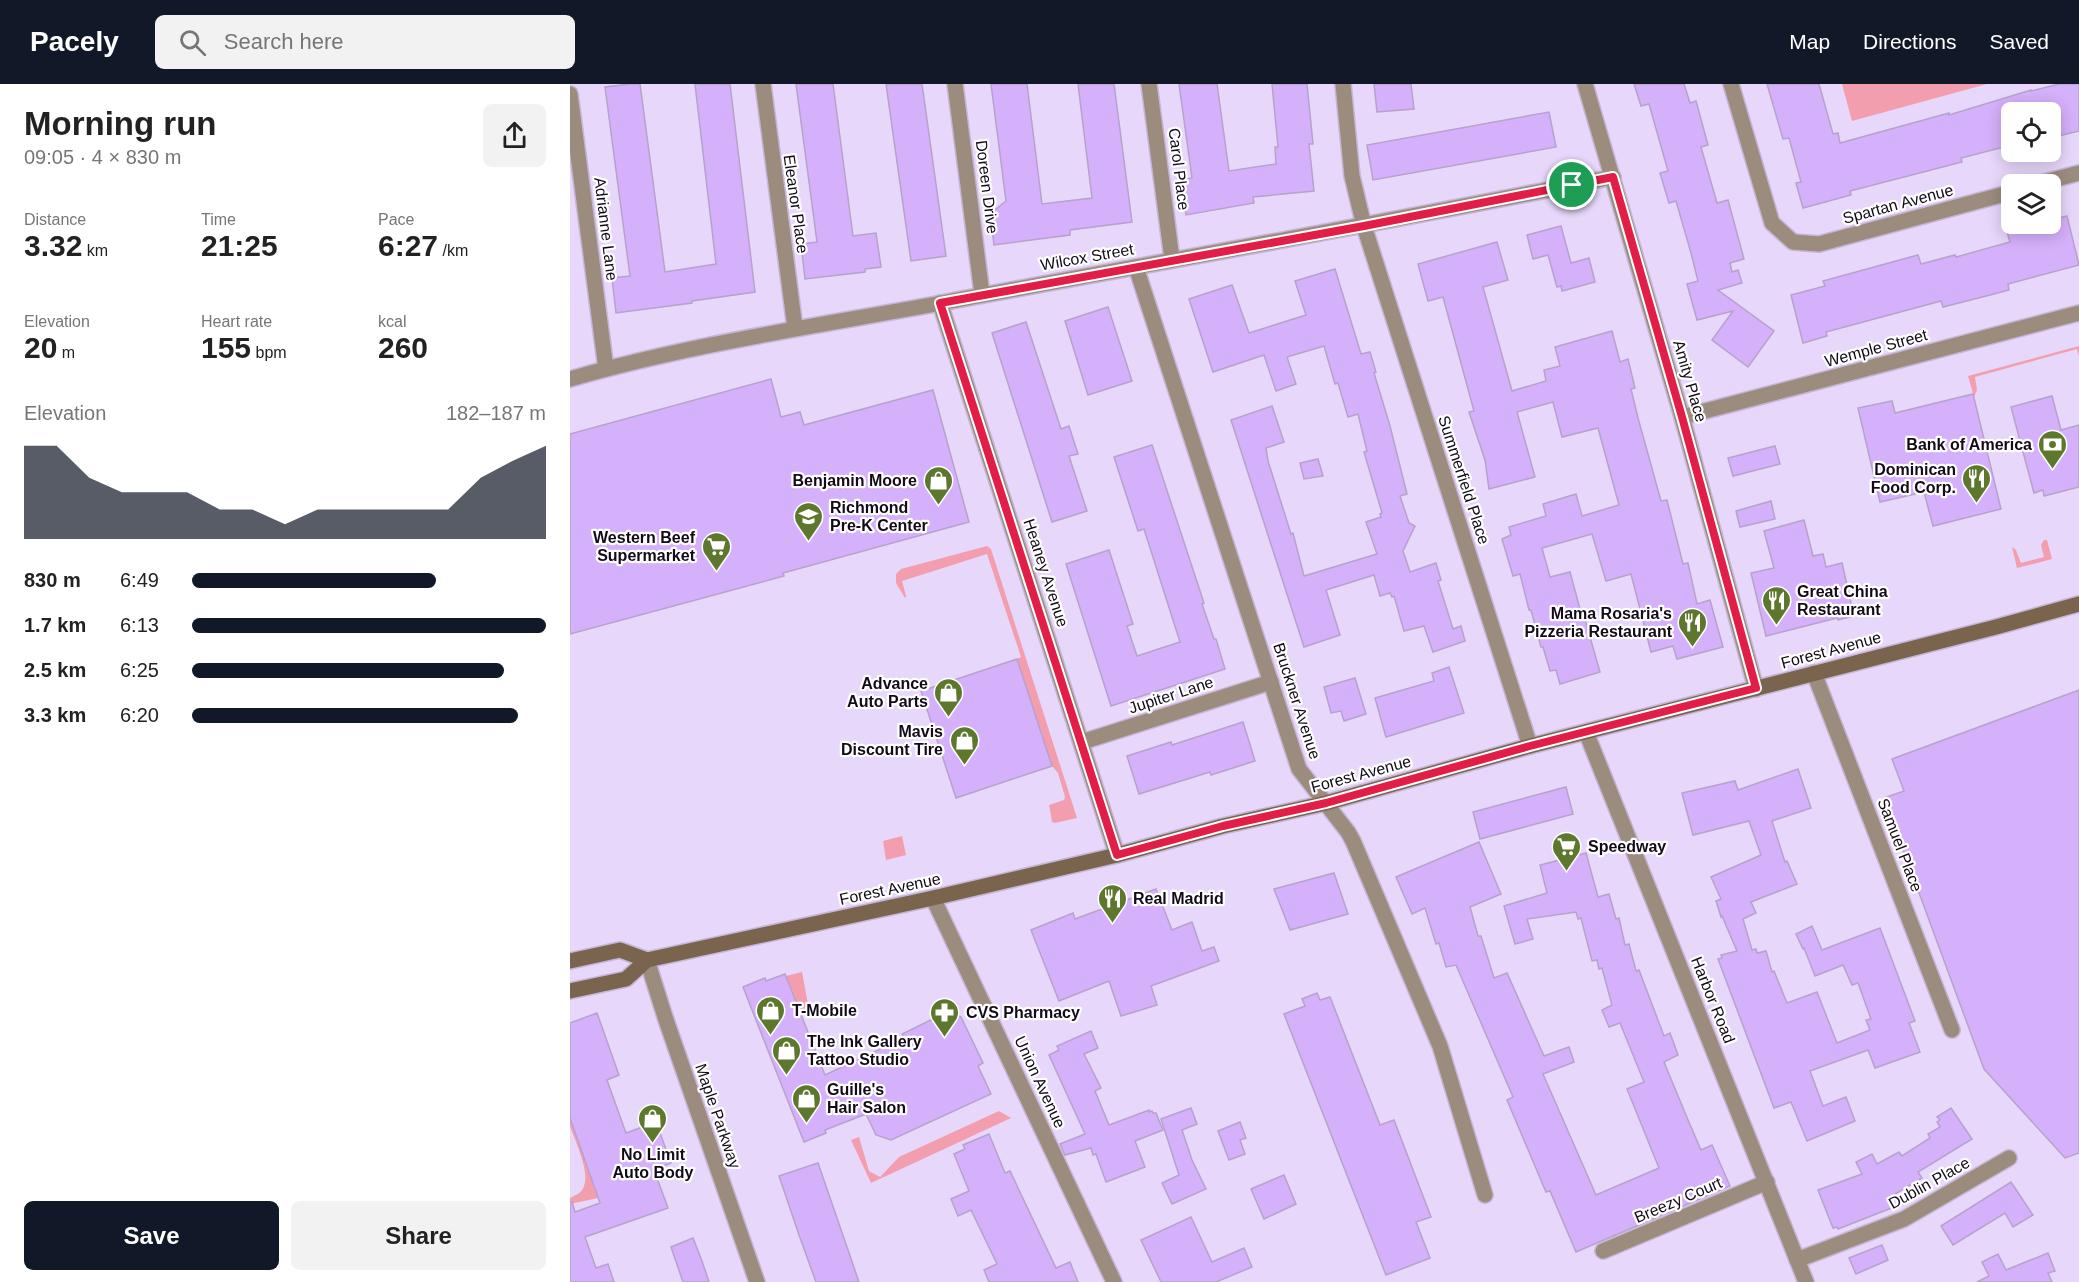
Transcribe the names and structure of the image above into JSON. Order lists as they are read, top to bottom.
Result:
{
  "streets": {
    "main road": ["Forest Avenue"],
    "street": [
      "Carol Place",
      "Doreen Drive",
      "Eleanor Place",
      "Spartan Avenue",
      "Adrianne Lane",
      "Wilcox Street",
      "Wemple Street",
      "Amity Place",
      "Summerfield Place",
      "Heaney Avenue",
      "Jupiter Lane",
      "Bruckner Avenue",
      "Samuel Place",
      "Harbor Road",
      "Union Avenue",
      "Maple Parkway",
      "Dublin Place",
      "Breezy Court"
    ]
  },
  "crossings": [
    ["Carol Place", "Wilcox Street"],
    ["Doreen Drive", "Wilcox Street"],
    ["Eleanor Place", "Wilcox Street"],
    ["Adrianne Lane", "Wilcox Street"],
    ["Wilcox Street", "Amity Place"],
    ["Wilcox Street", "Summerfield Place"],
    ["Wilcox Street", "Heaney Avenue"],
    ["Wilcox Street", "Bruckner Avenue"],
    ["Wemple Street", "Amity Place"],
    ["Amity Place", "Forest Avenue"],
    ["Summerfield Place", "Forest Avenue"],
    ["Heaney Avenue", "Forest Avenue"],
    ["Heaney Avenue", "Jupiter Lane"],
    ["Forest Avenue", "Bruckner Avenue"],
    ["Forest Avenue", "Samuel Place"],
    ["Forest Avenue", "Harbor Road"],
    ["Forest Avenue", "Union Avenue"],
    ["Forest Avenue", "Maple Parkway"],
    ["Jupiter Lane", "Bruckner Avenue"],
    ["Harbor Road", "Dublin Place"],
    ["Harbor Road", "Breezy Court"]
  ],
  "places": {
    "bank": ["Bank of America"],
    "restaurant": [
      "Dominican Food Corp.",
      "Great China Restaurant",
      "Mama Rosaria's Pizzeria Restaurant",
      "Real Madrid"
    ],
    "shop": [
      "Benjamin Moore",
      "Advance Auto Parts",
      "Mavis Discount Tire",
      "T-Mobile",
      "The Ink Gallery Tattoo Studio",
      "Guille's Hair Salon",
      "No Limit Auto Body"
    ],
    "school or university": ["Richmond Pre-K Center"],
    "supermarket": ["Western Beef Supermarket", "Speedway"],
    "pharmacy": ["CVS Pharmacy"]
  },
  "page": {
    "header": "Pacely",
    "search": "Search here",
    "nav": ["Map", "Directions", "Saved"],
    "heading": ["Morning run", "09:05 · 4 × 830 m"],
    "stats": [
      ["Distance", "3.32 km"],
      ["Time", "21:25"],
      ["Pace", "6:27 /km"],
      ["Elevation", "20 m"],
      ["Heart rate", "155 bpm"],
      ["kcal", "260"]
    ],
    "chart": ["Elevation", "182–187 m"],
    "list": [
      {
        "name": "830 m",
        "note": "6:49"
      },
      {
        "name": "1.7 km",
        "note": "6:13"
      },
      {
        "name": "2.5 km",
        "note": "6:25"
      },
      {
        "name": "3.3 km",
        "note": "6:20"
      }
    ],
    "buttons": ["Save", "Share"]
  }
}
